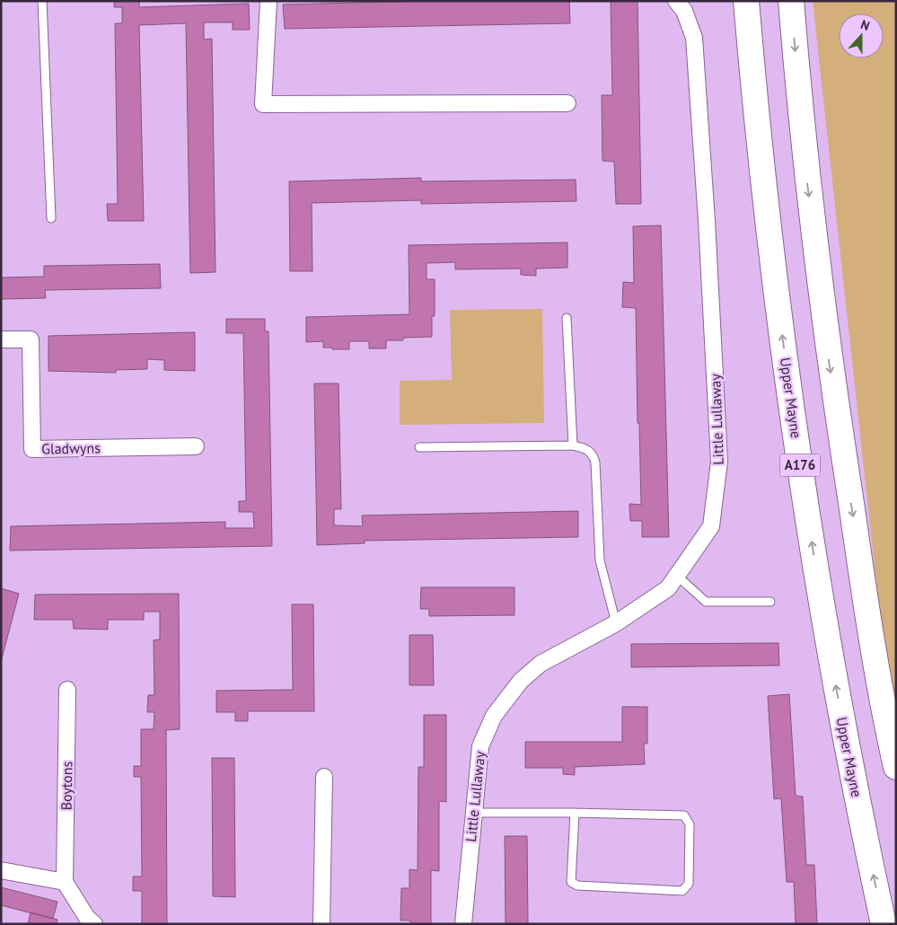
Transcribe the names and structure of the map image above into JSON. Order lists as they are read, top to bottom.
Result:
{
  "streets": {
    "main road": ["Upper Mayne", "A176"],
    "street": ["Little Lullaway", "Gladwyns", "Boytons"]
  },
  "north": "top"
}
